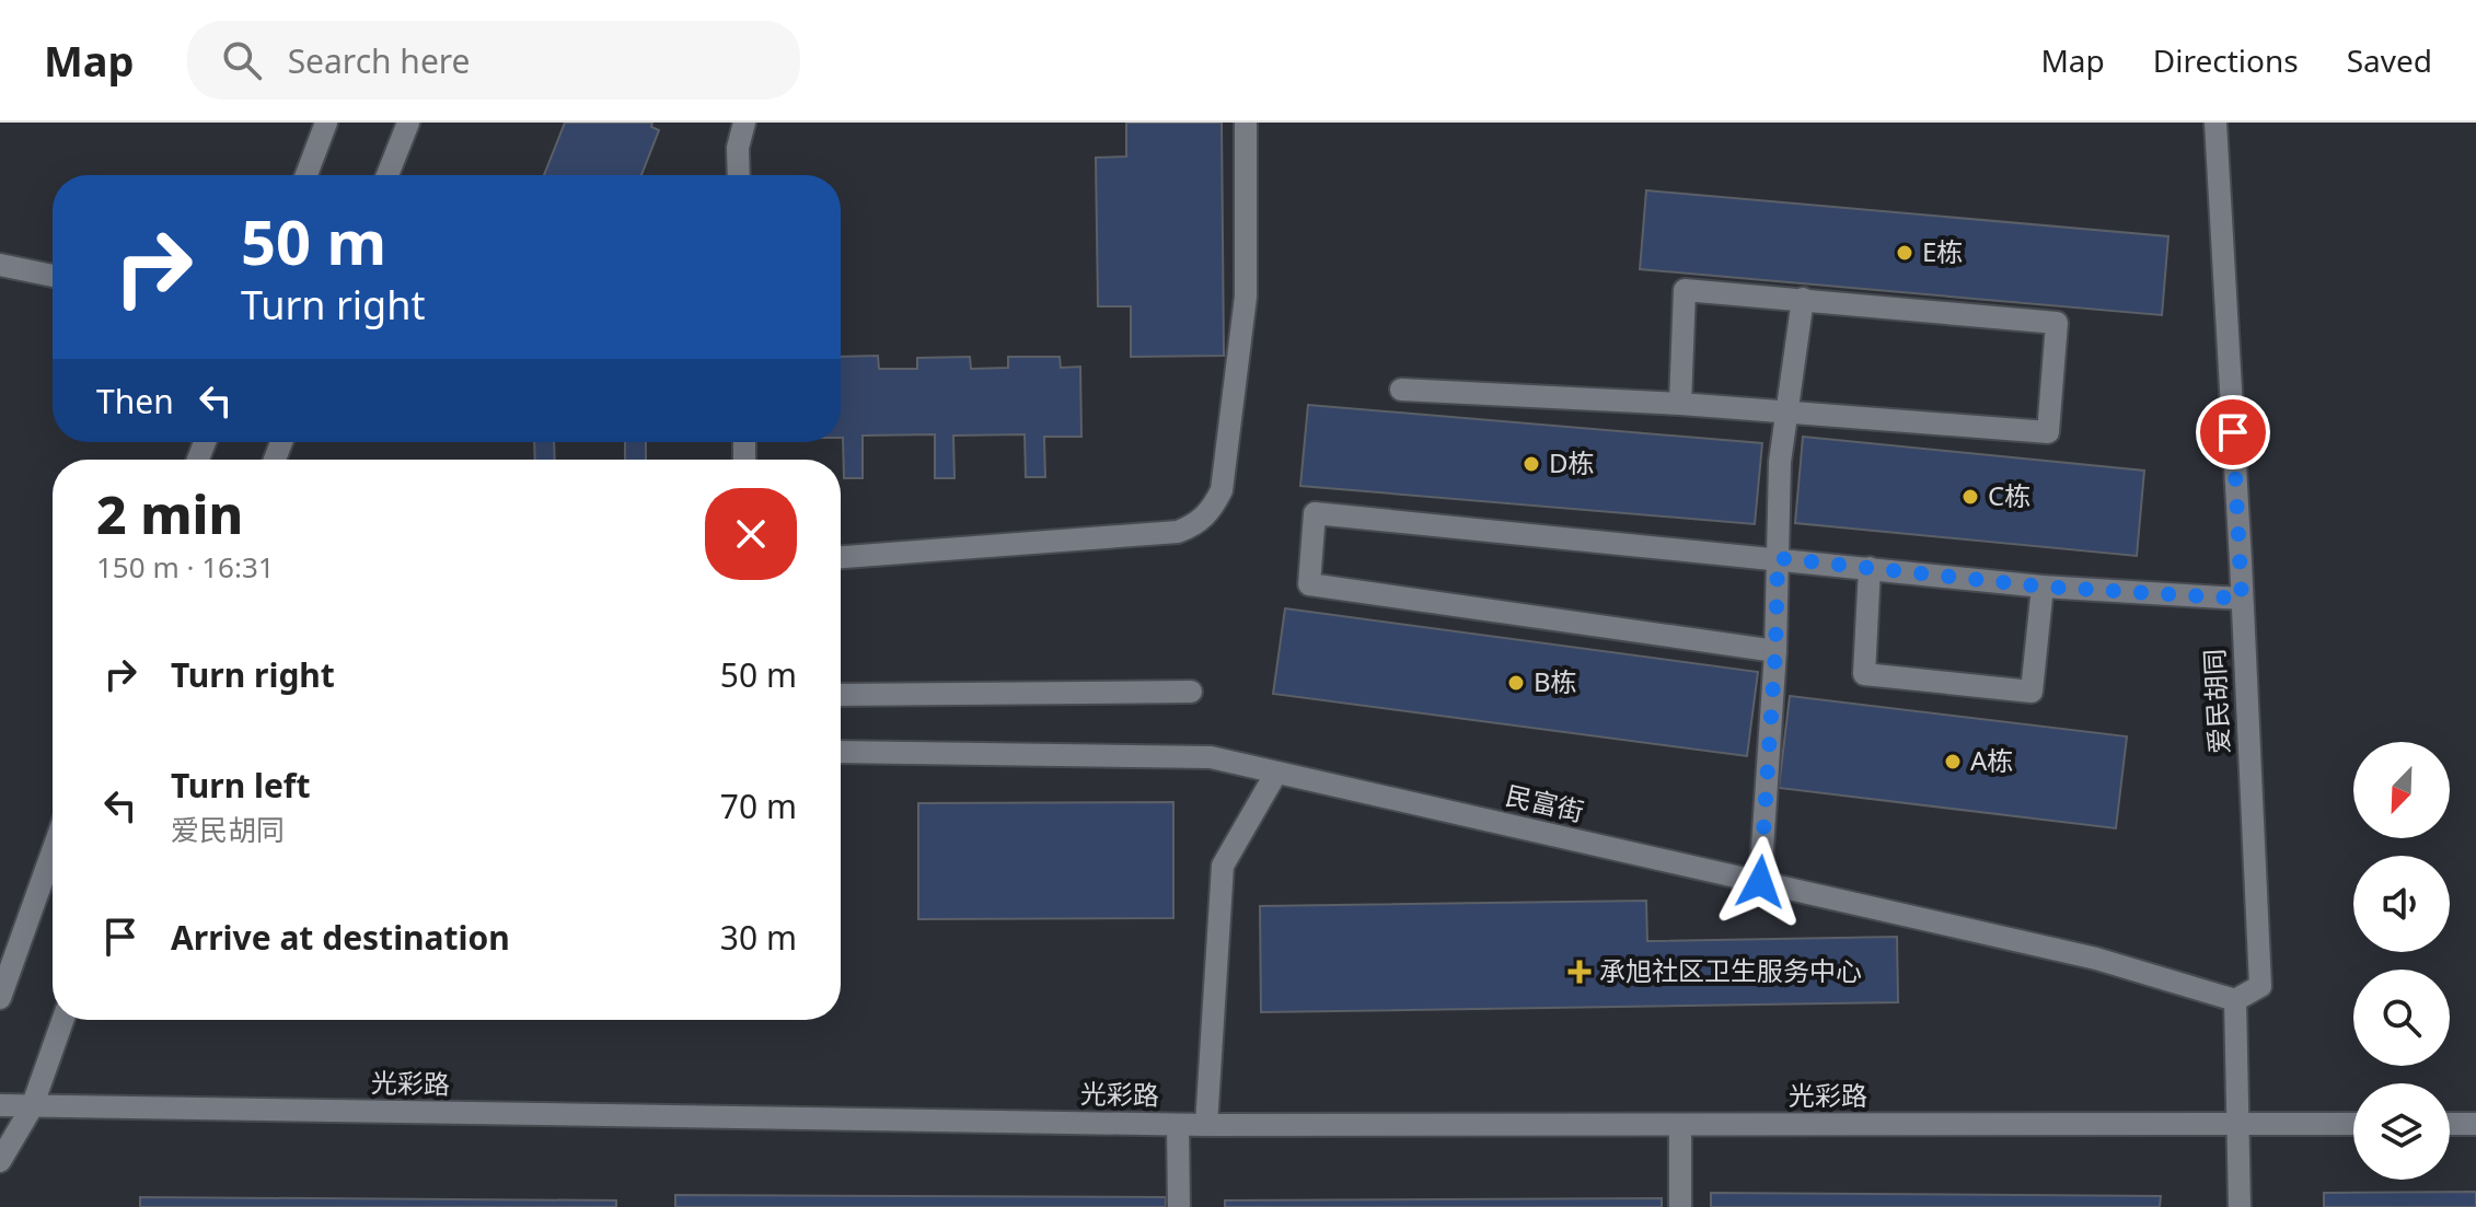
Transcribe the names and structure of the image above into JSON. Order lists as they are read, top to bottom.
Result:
{
  "streets": {
    "street": ["爱民胡同", "民富街", "光彩路"]
  },
  "crossings": [
    ["爱民胡同", "民富街"]
  ],
  "places": {
    "other": [
      "E栋",
      "D栋",
      "C栋",
      "B栋",
      "A栋"
    ],
    "health": ["承旭社区卫生服务中心"]
  },
  "north": "bottom left",
  "page": {
    "header": "Map",
    "search": "Search here",
    "nav": ["Map", "Directions", "Saved"],
    "turn": ["50 m", "Turn right"],
    "then": "Then",
    "heading": ["2 min", "150 m · 16:31"],
    "list": [
      {
        "name": "Turn right",
        "value": "50 m"
      },
      {
        "name": "Turn left",
        "note": "爱民胡同",
        "value": "70 m"
      },
      {
        "name": "Arrive at destination",
        "value": "30 m"
      }
    ]
  }
}
